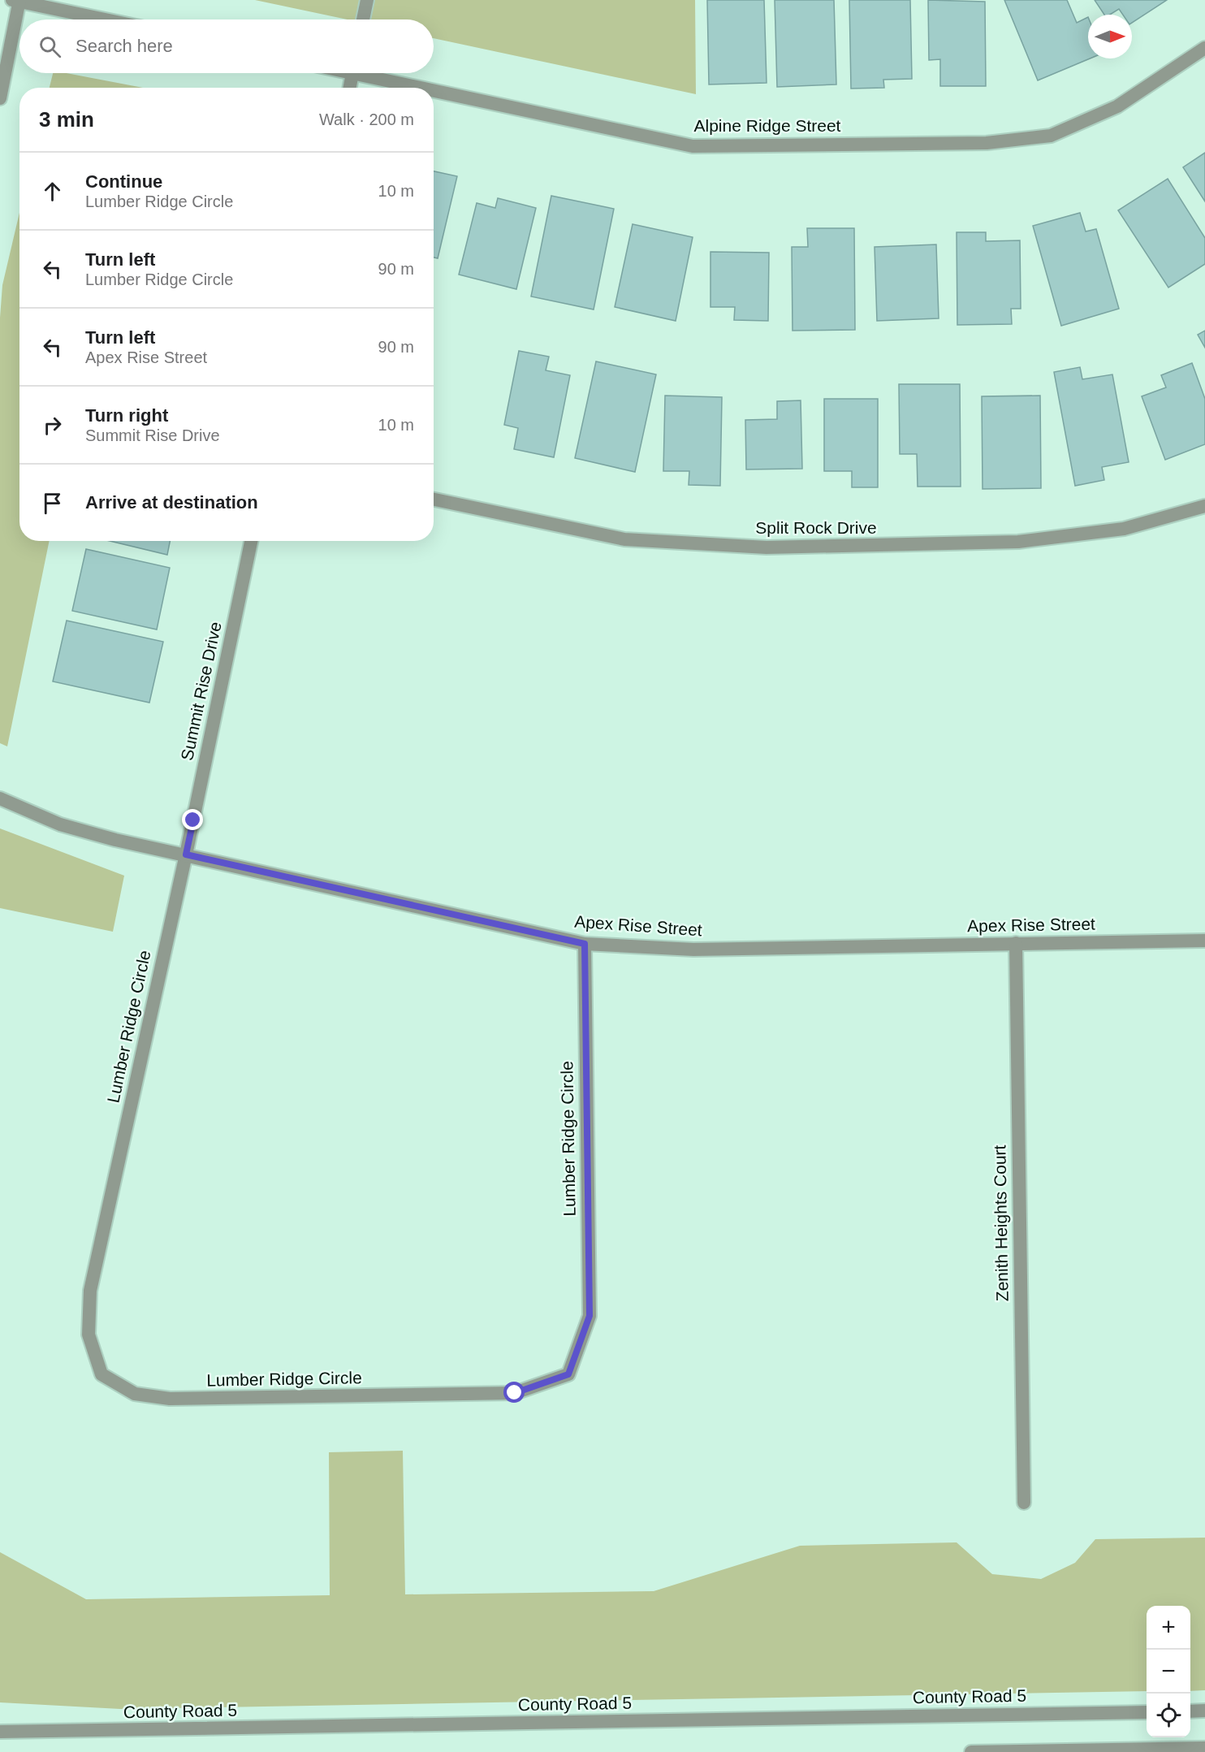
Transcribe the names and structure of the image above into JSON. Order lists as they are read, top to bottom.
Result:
{
  "streets": {
    "street": [
      "Alpine Ridge Street",
      "Split Rock Drive",
      "Summit Rise Drive",
      "Apex Rise Street",
      "Lumber Ridge Circle",
      "Zenith Heights Court",
      "County Road 5"
    ]
  },
  "crossings": [
    ["Summit Rise Drive", "Apex Rise Street"],
    ["Summit Rise Drive", "Lumber Ridge Circle"],
    ["Apex Rise Street", "Lumber Ridge Circle"],
    ["Apex Rise Street", "Zenith Heights Court"]
  ],
  "north": "right",
  "page": {
    "search": "Search here",
    "heading": ["3 min", "Walk · 200 m"],
    "list": [
      ["Continue", "Lumber Ridge Circle", "10 m"],
      ["Turn left", "Lumber Ridge Circle", "90 m"],
      ["Turn left", "Apex Rise Street", "90 m"],
      ["Turn right", "Summit Rise Drive", "10 m"],
      "Arrive at destination"
    ],
    "map_buttons": ["+", "−"]
  }
}
